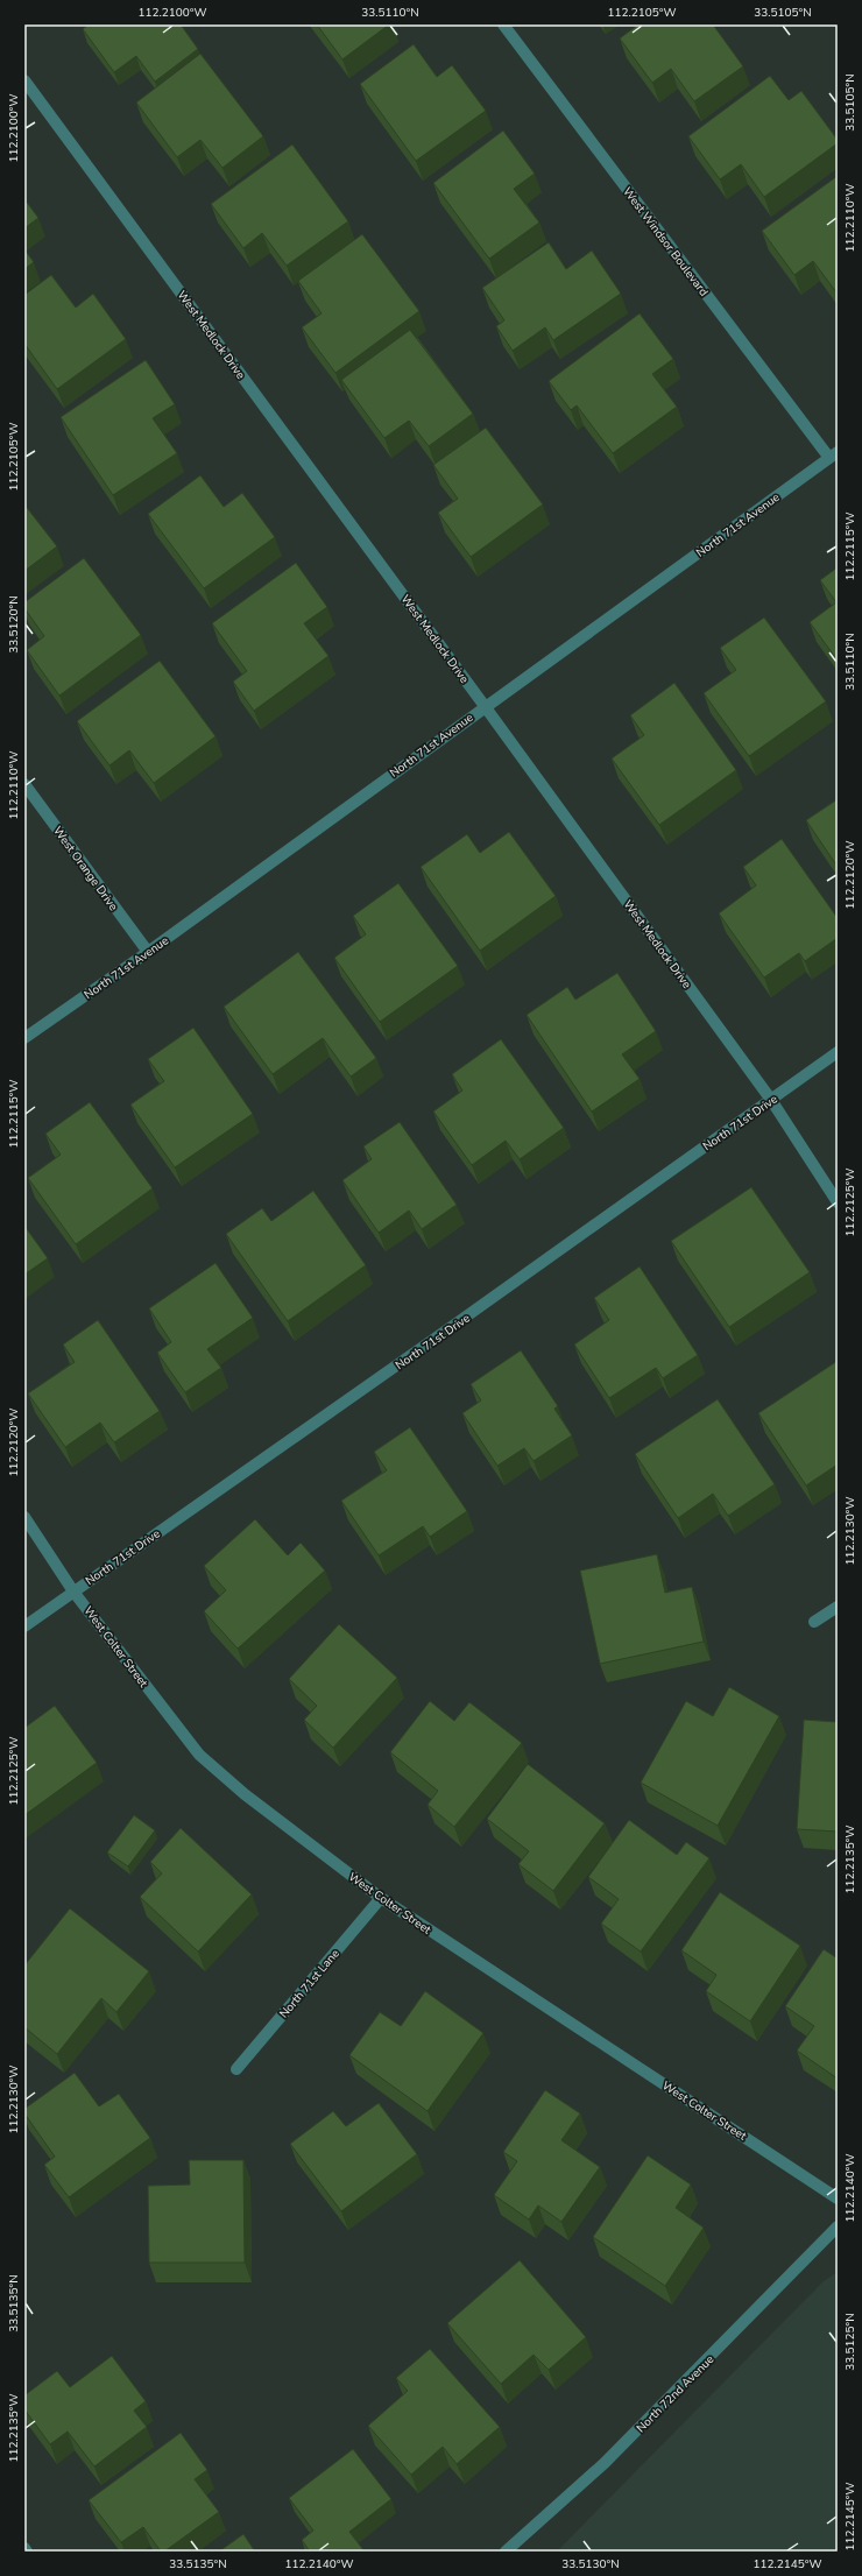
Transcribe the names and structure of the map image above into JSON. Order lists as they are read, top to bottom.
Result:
{
  "streets": {
    "street": [
      "West Windsor Boulevard",
      "West Medlock Drive",
      "North 71st Avenue",
      "West Orange Drive",
      "North 71st Drive",
      "West Colter Street",
      "North 71st Lane",
      "North 72nd Avenue"
    ]
  },
  "crossings": [
    ["West Windsor Boulevard", "North 71st Avenue"],
    ["West Medlock Drive", "North 71st Avenue"],
    ["West Medlock Drive", "North 71st Drive"],
    ["North 71st Avenue", "West Orange Drive"],
    ["North 71st Drive", "West Colter Street"],
    ["West Colter Street", "North 71st Lane"]
  ],
  "coordinates": [
    "112.2100°W",
    "33.5110°N",
    "112.2105°W",
    "33.5105°N",
    "112.2110°W",
    "112.2115°W",
    "33.5120°N",
    "112.2120°W",
    "112.2125°W",
    "112.2130°W",
    "112.2135°W",
    "112.2140°W",
    "33.5135°N",
    "33.5125°N",
    "112.2145°W",
    "33.5130°N"
  ]
}
